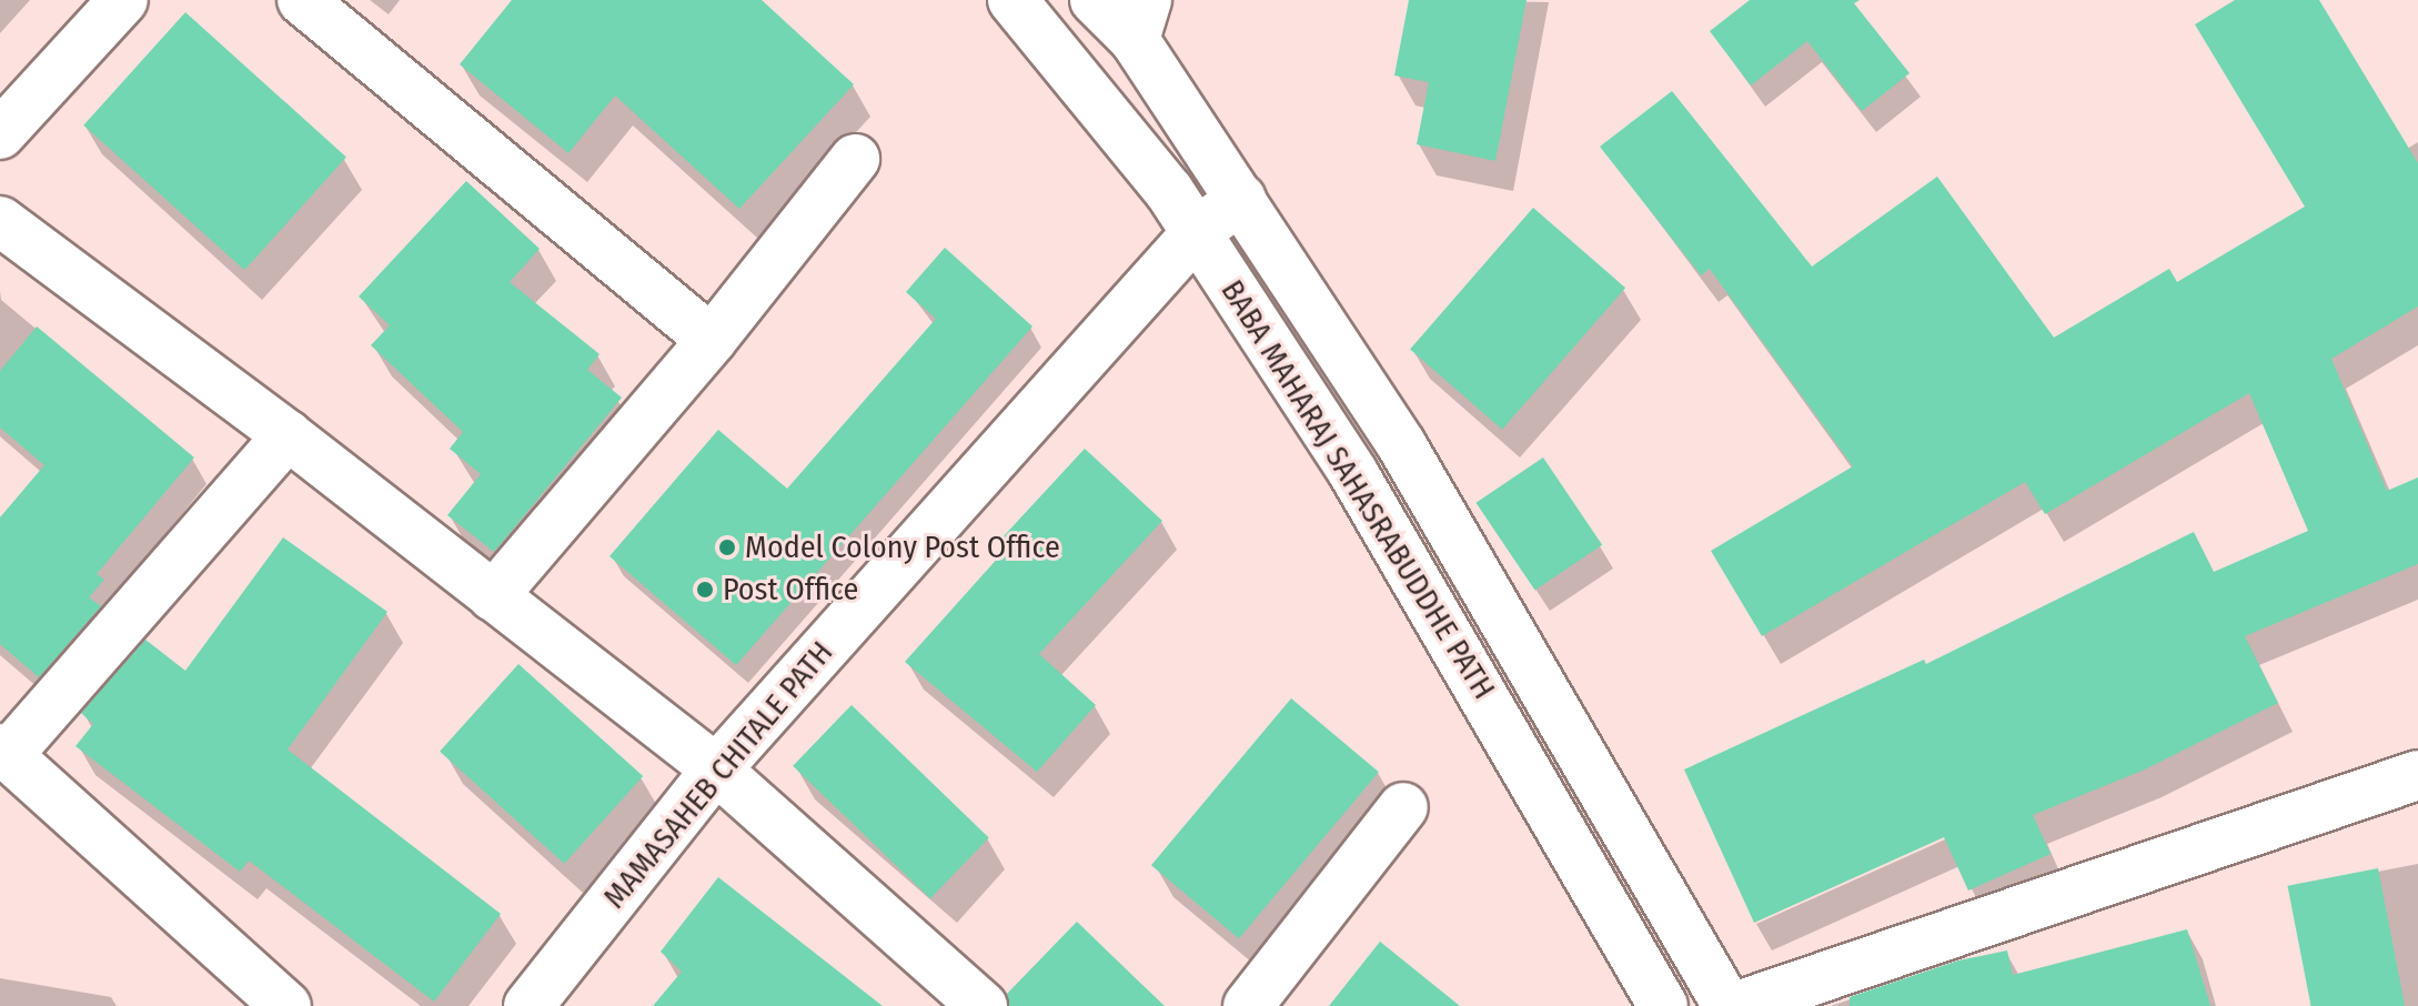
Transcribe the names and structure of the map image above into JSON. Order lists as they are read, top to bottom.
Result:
{
  "streets": {
    "street": ["BABA MAHARAJ SAHASRABUDDHE PATH", "MAMASAHEB CHITALE PATH"]
  },
  "crossings": [
    ["BABA MAHARAJ SAHASRABUDDHE PATH", "MAMASAHEB CHITALE PATH"]
  ],
  "places": ["Model Colony Post Office", "Post Office"]
}
